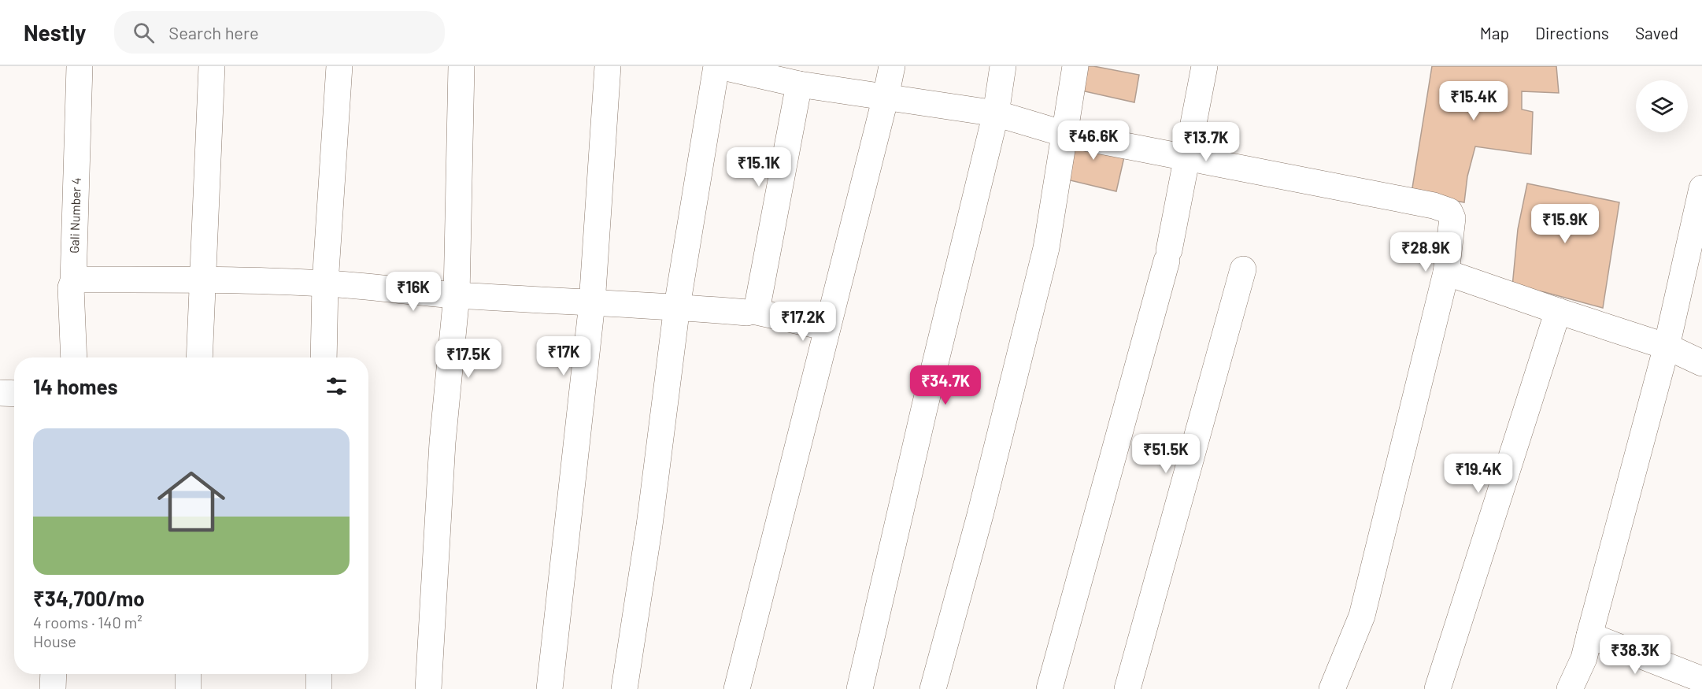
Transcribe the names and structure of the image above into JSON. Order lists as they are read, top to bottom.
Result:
{
  "streets": {
    "street": ["Gali Number 4"]
  },
  "page": {
    "header": "Nestly",
    "search": "Search here",
    "nav": ["Map", "Directions", "Saved"],
    "price": [
      "₹15.4K",
      "₹46.6K",
      "₹13.7K",
      "₹15.1K",
      "₹15.9K",
      "₹28.9K",
      "₹16K",
      "₹17.2K",
      "₹17K",
      "₹17.5K",
      "₹34.7K",
      "₹51.5K",
      "₹19.4K",
      "₹38.3K"
    ],
    "heading": "14 homes",
    "list": [
      {
        "name": "₹34,700/mo",
        "note": "4 rooms · 140 m² · House"
      }
    ]
  }
}
